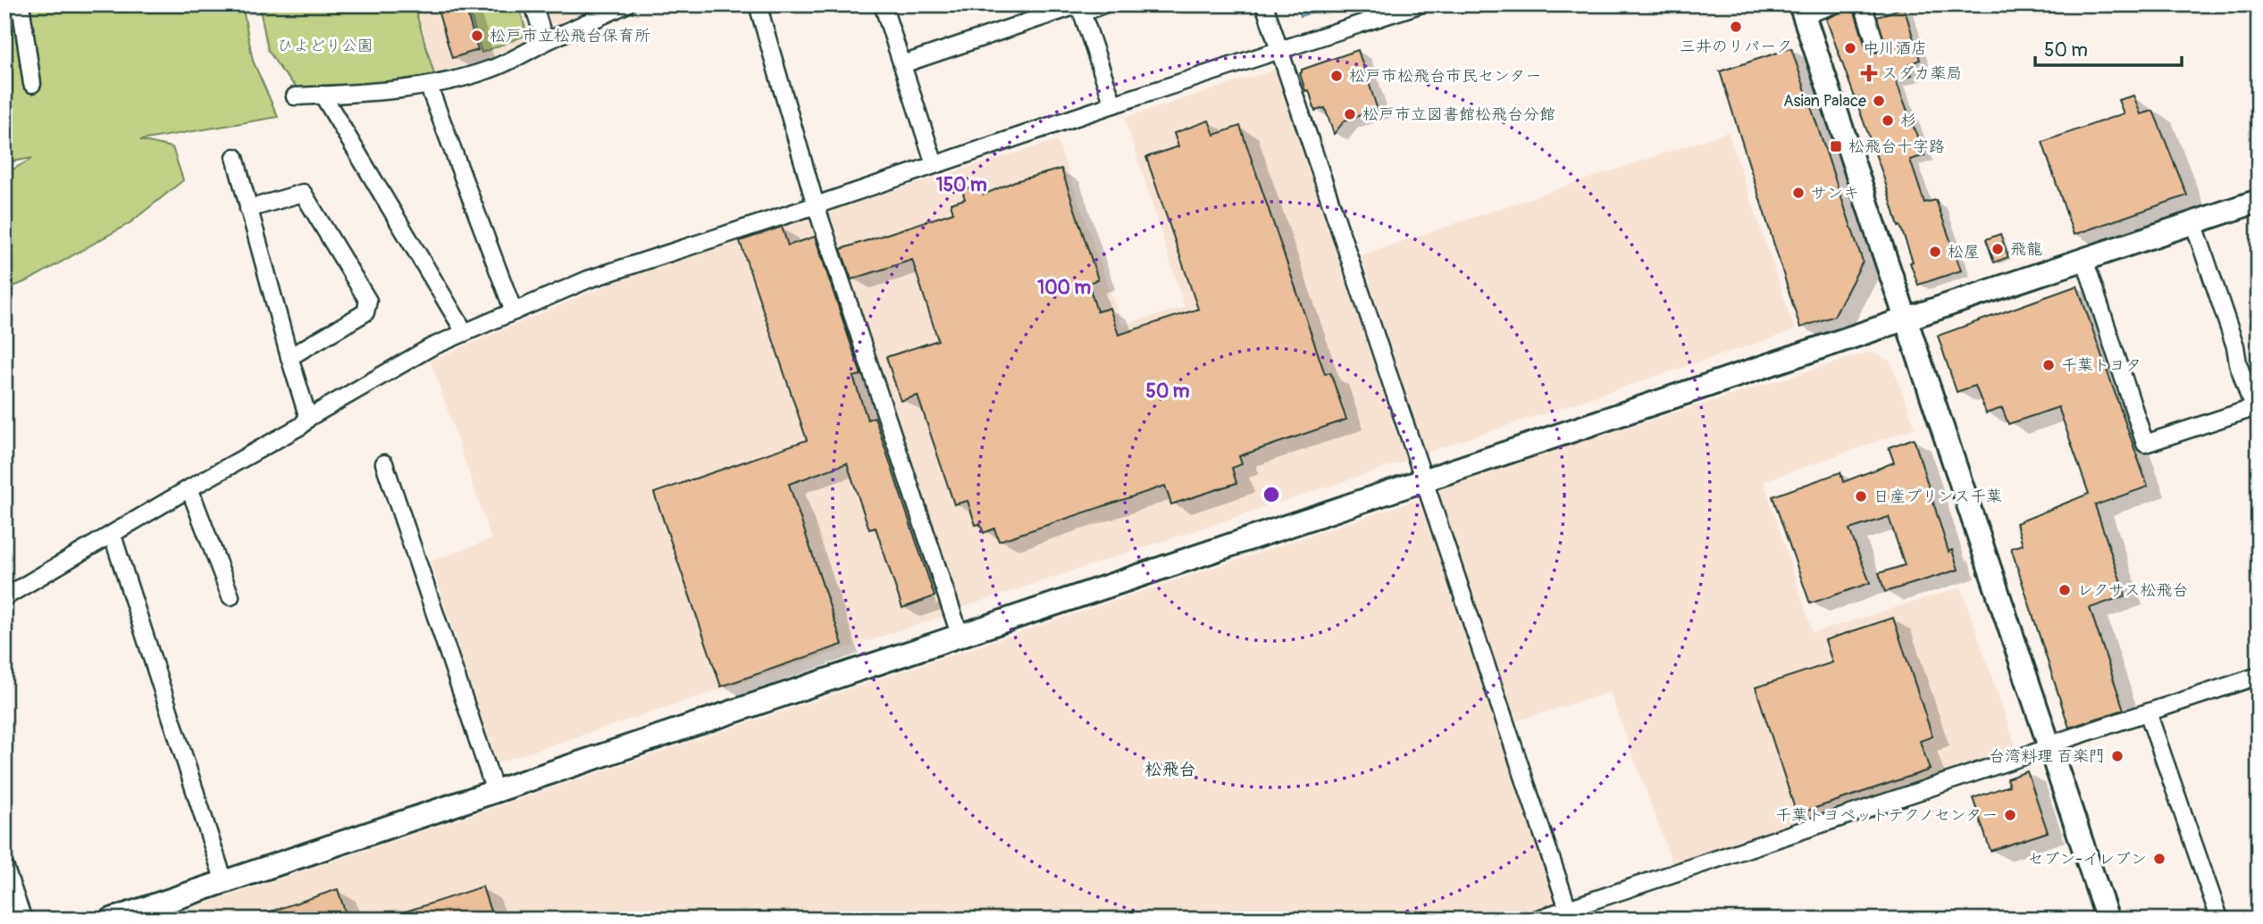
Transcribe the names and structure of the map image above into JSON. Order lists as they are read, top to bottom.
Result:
{
  "districts": ["松飛台"],
  "parks": ["ひよどり公園"],
  "places": {
    "other": [
      "三井のリパーク",
      "松戸市立松飛台保育所",
      "中川酒店",
      "松戸市松飛台市民センター",
      "Asian Palace",
      "松戸市立図書館松飛台分館",
      "杉",
      "サンキ",
      "飛龍",
      "松屋",
      "千葉トヨタ",
      "日産プリンス千葉",
      "レクサス松飛台",
      "台湾料理 百楽門",
      "千葉トヨペットテクノセンター",
      "セブン-イレブン"
    ],
    "health": ["スダカ薬局"],
    "transit": ["松飛台十字路"]
  },
  "scale_bar": "50 m",
  "rings": ["150 m", "100 m", "50 m"]
}
